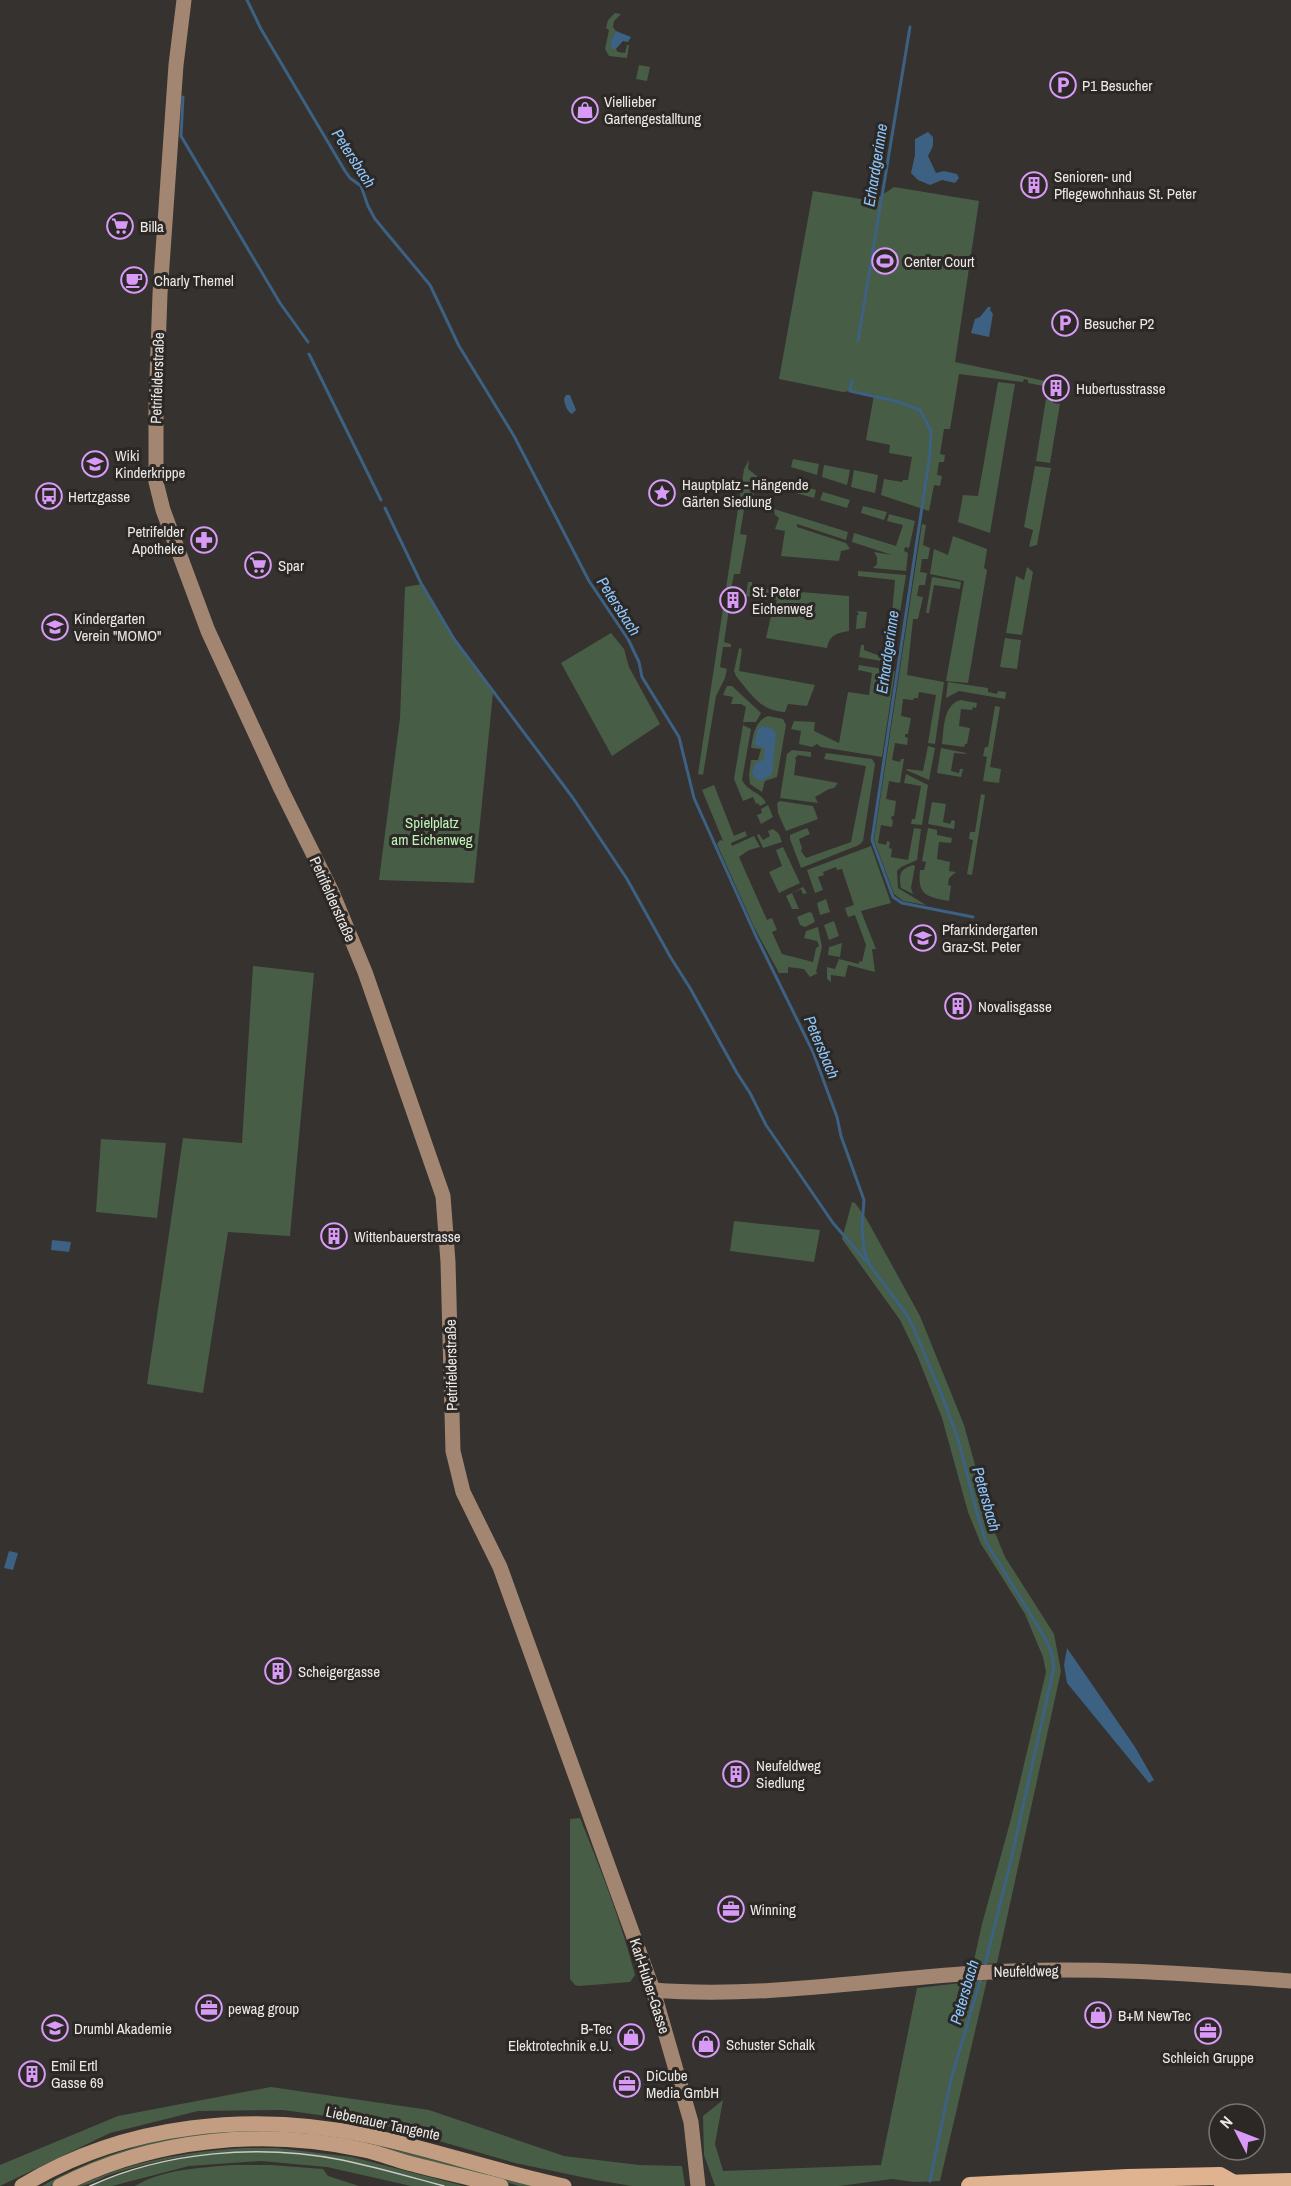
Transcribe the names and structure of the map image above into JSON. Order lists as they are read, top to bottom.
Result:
{
  "streets": {
    "main road": [
      "Petrifelderstraße",
      "Neufeldweg",
      "Karl-Huber-Gasse",
      "Liebenauer Tangente"
    ]
  },
  "crossings": [
    ["Petrifelderstraße", "Karl-Huber-Gasse"],
    ["Neufeldweg", "Karl-Huber-Gasse"]
  ],
  "water": ["Petersbach", "Erhardgerinne"],
  "parks": ["Spielplatz am Eichenweg"],
  "places": {
    "parking": ["P1 Besucher", "Besucher P2"],
    "shop": [
      "Viellieber Gartengestalltung",
      "B+M NewTec",
      "B-Tec Elektrotechnik e.U.",
      "Schuster Schalk"
    ],
    "building": [
      "Senioren- und Pflegewohnhaus St. Peter",
      "Hubertusstrasse",
      "St. Peter Eichenweg",
      "Novalisgasse",
      "Wittenbauerstrasse",
      "Scheigergasse",
      "Neufeldweg Siedlung",
      "Emil Ertl Gasse 69"
    ],
    "supermarket": ["Billa", "Spar"],
    "sports": ["Center Court"],
    "cafe": ["Charly Themel"],
    "school or university": [
      "Wiki Kinderkrippe",
      "Kindergarten Verein \"MOMO\"",
      "Pfarrkindergarten Graz-St. Peter",
      "Drumbl Akademie"
    ],
    "place": ["Hauptplatz - Hängende Gärten Siedlung"],
    "bus stop": ["Hertzgasse"],
    "pharmacy": ["Petrifelder Apotheke"],
    "office": [
      "Winning",
      "pewag group",
      "Schleich Gruppe",
      "DiCube Media GmbH"
    ]
  },
  "north": "top left"
}
